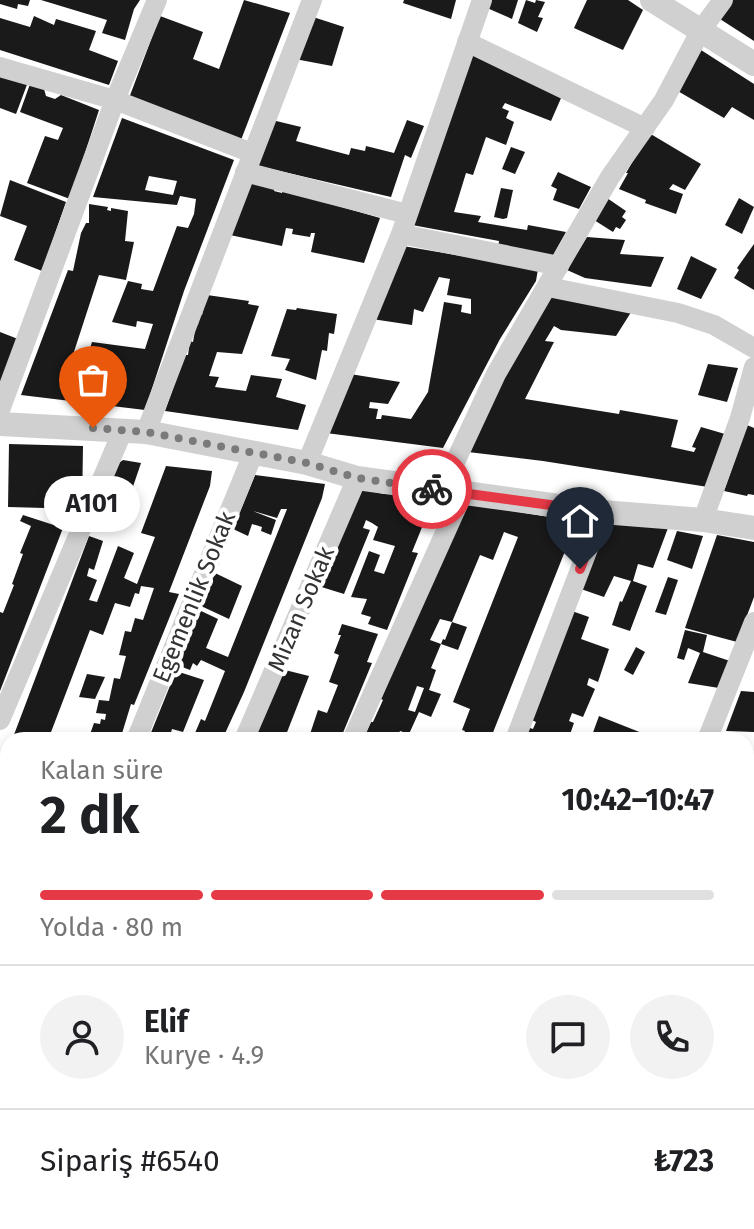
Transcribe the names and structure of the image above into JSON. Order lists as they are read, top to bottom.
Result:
{
  "streets": {
    "street": ["Egemenlik Sokak", "Mizan Sokak"]
  },
  "places": ["A101"],
  "page": {
    "bubble": "A101",
    "heading": ["2 dk", "Kalan süre", "10:42–10:47"],
    "panel": [
      "Elif",
      "Kurye · 4.9",
      "Sipariş #6540",
      "₺723"
    ],
    "bar": "Yolda · 80 m"
  }
}
